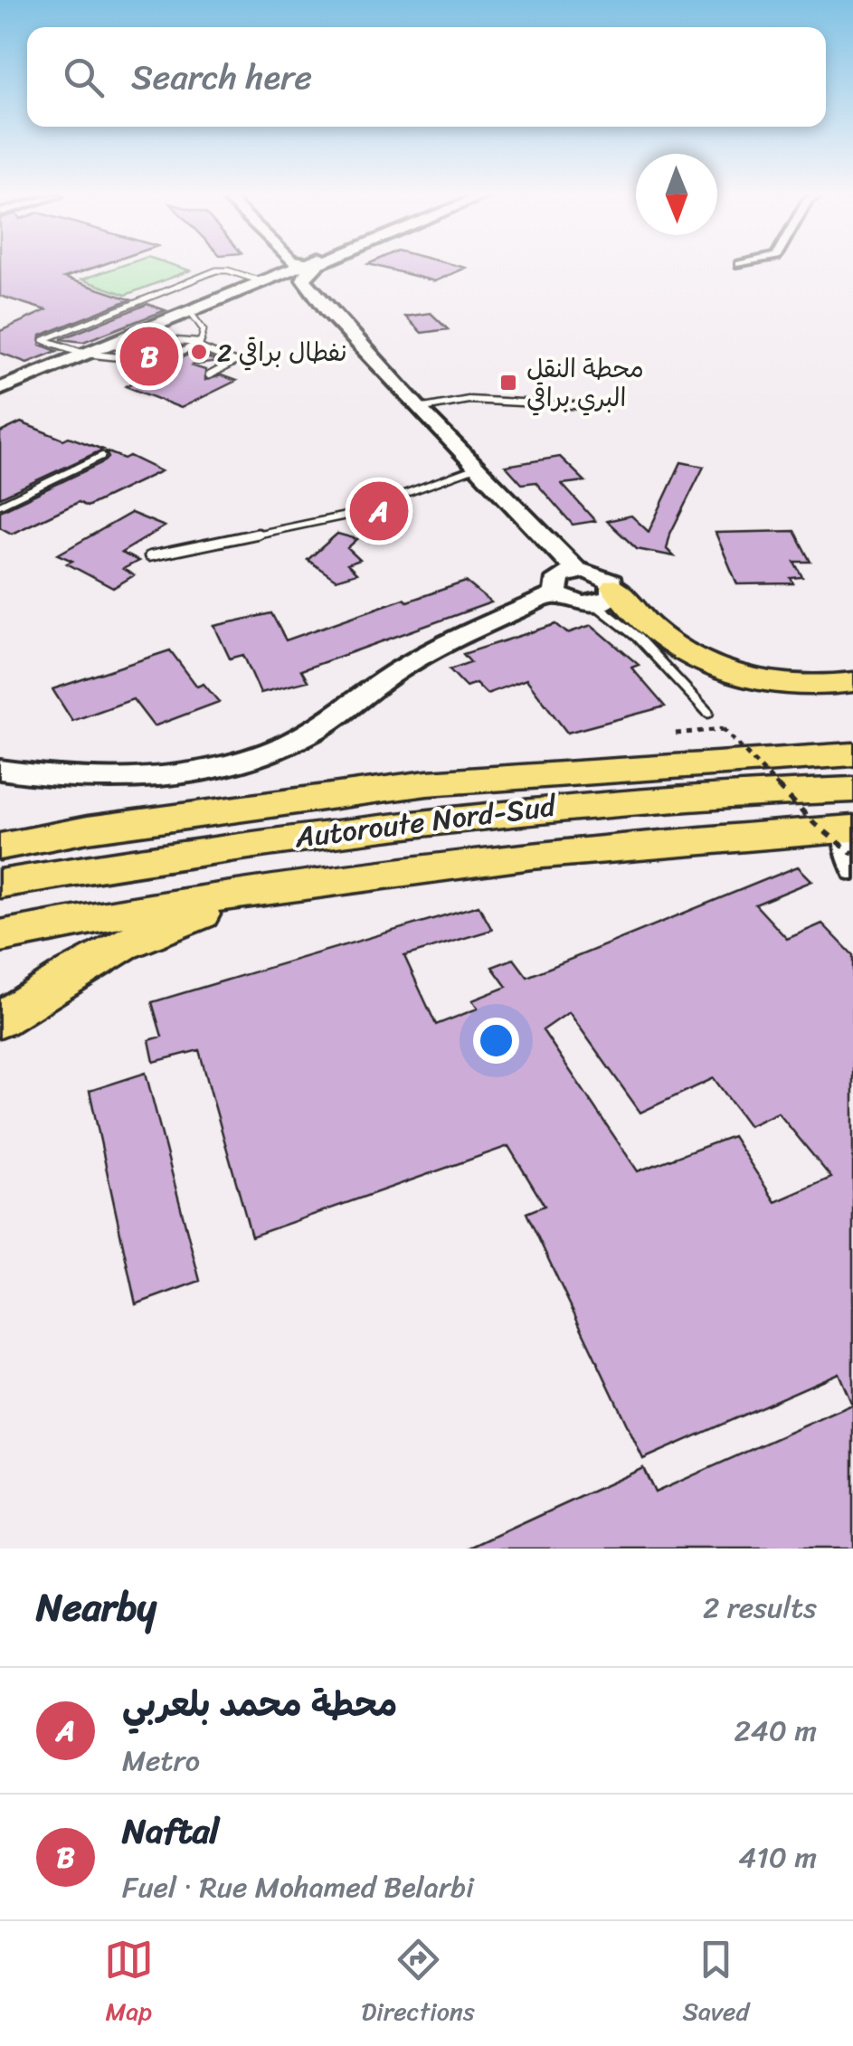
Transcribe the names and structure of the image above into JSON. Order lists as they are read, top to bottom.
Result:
{
  "streets": {
    "highway": ["Autoroute Nord-Sud"]
  },
  "places": {
    "other": ["نفطال براقي 2"],
    "transit": ["محطة النقل البري براقي"]
  },
  "north": "bottom",
  "page": {
    "search": "Search here",
    "pins": ["B", "A"],
    "heading": ["Nearby", "2 results"],
    "list": [
      {
        "mark": "A",
        "name": "محطة محمد بلعربي",
        "note": "Metro",
        "value": "240 m"
      },
      {
        "mark": "B",
        "name": "Naftal",
        "note": "Fuel · Rue Mohamed Belarbi",
        "value": "410 m"
      }
    ],
    "nav": ["Map", "Directions", "Saved"]
  }
}
